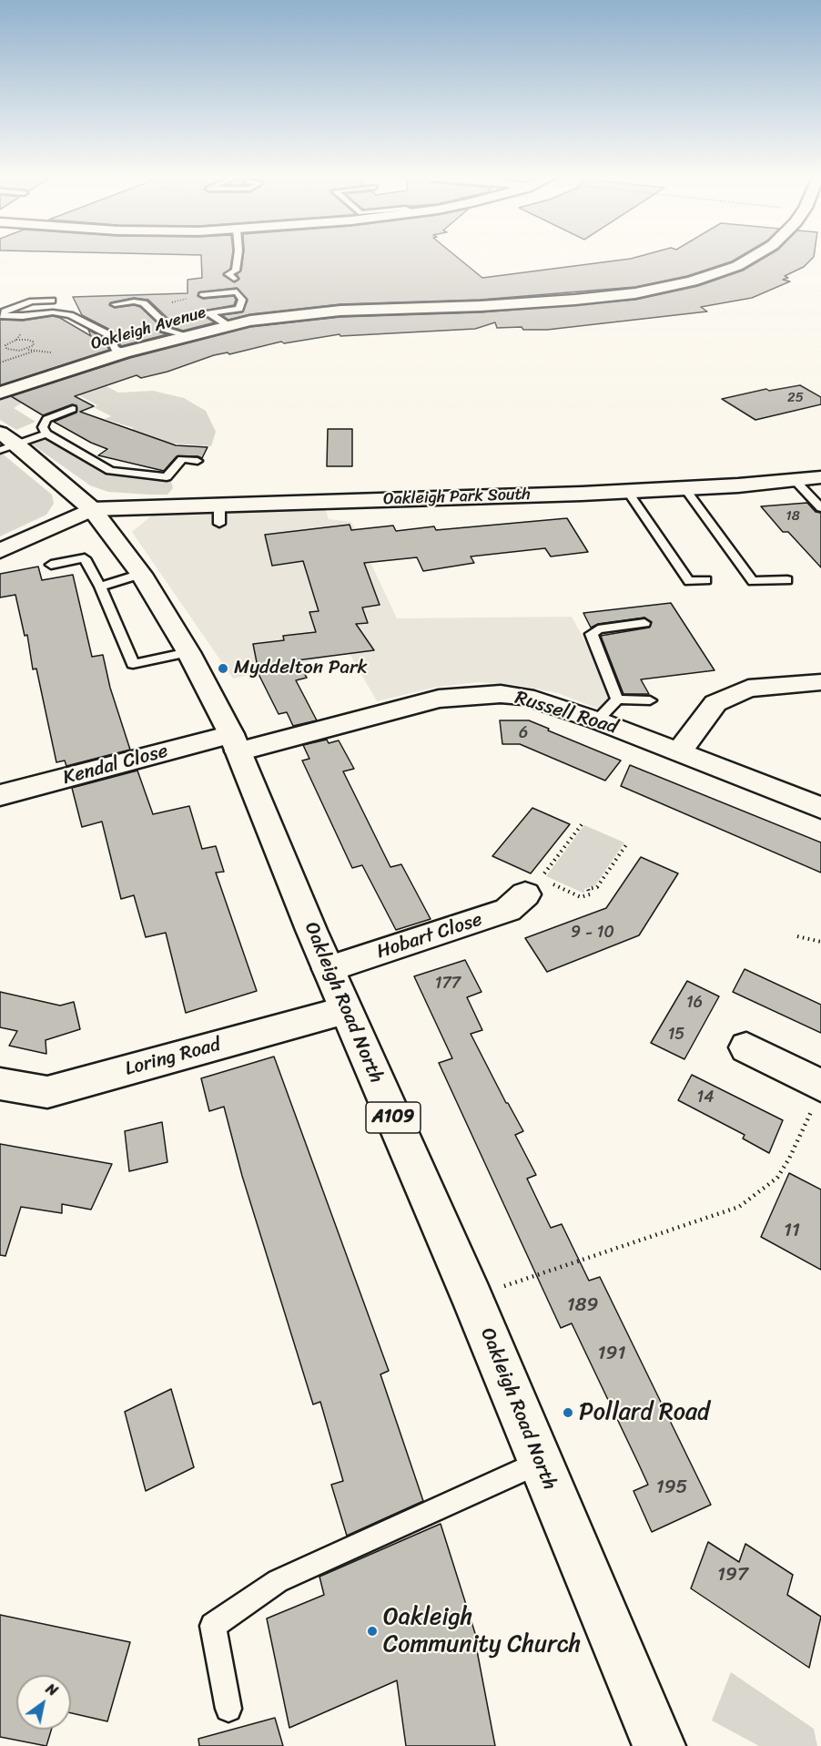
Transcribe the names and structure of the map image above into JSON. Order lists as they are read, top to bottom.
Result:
{
  "streets": {
    "street": [
      "Oakleigh Avenue",
      "Oakleigh Park South",
      "Russell Road",
      "Kendal Close",
      "Hobart Close",
      "Oakleigh Road North",
      "Loring Road",
      "A109"
    ]
  },
  "crossings": [
    ["Oakleigh Park South", "Oakleigh Road North"],
    ["Russell Road", "Kendal Close"],
    ["Russell Road", "Oakleigh Road North"],
    ["Kendal Close", "Oakleigh Road North"],
    ["Hobart Close", "Oakleigh Road North"],
    ["Oakleigh Road North", "Loring Road"]
  ],
  "places": ["Myddelton Park", "Pollard Road", "Oakleigh Community Church"],
  "house_numbers": [
    "25",
    "18",
    "6",
    "9 - 10",
    "177",
    "16",
    "15",
    "14",
    "11",
    "189",
    "191",
    "195",
    "197"
  ],
  "north": "top right"
}
